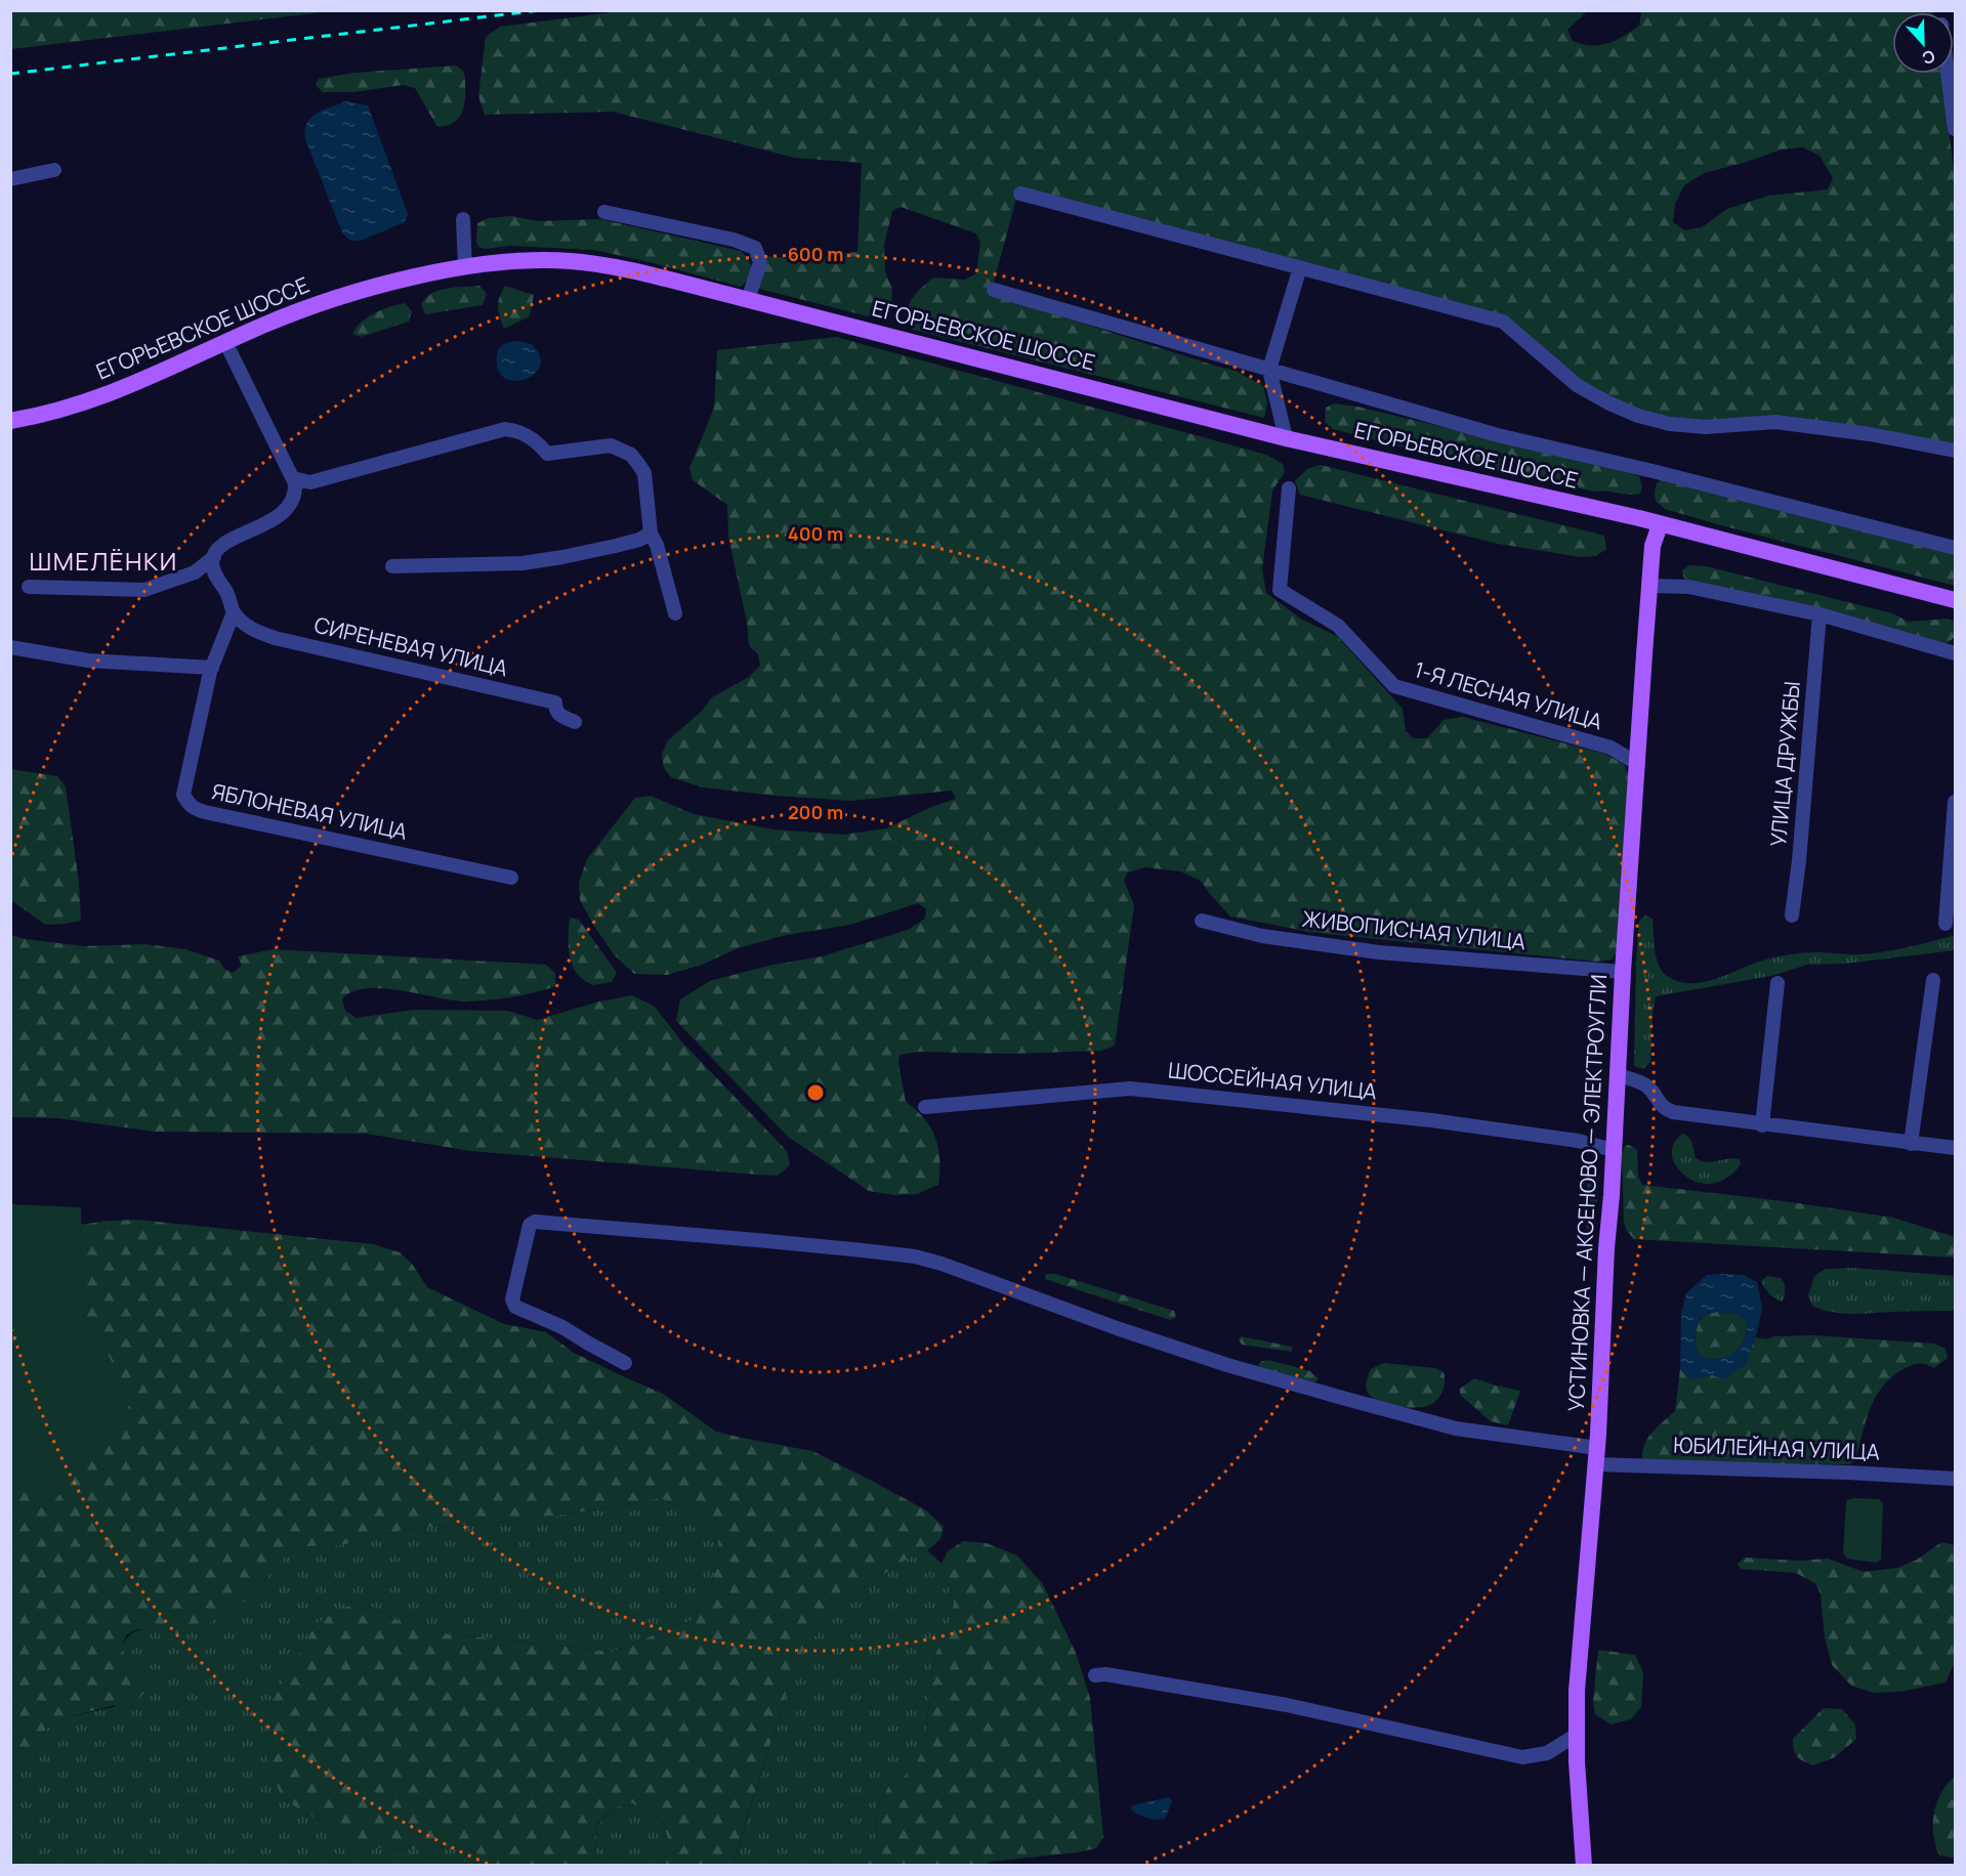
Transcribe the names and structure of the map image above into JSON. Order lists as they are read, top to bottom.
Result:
{
  "streets": {
    "main road": ["ЕГОРЬЕВСКОЕ ШОССЕ", "УСТИНОВКА — АКСЕНОВО — ЭЛЕКТРОУГЛИ"],
    "street": [
      "СИРЕНЕВАЯ УЛИЦА",
      "1-Я ЛЕСНАЯ УЛИЦА",
      "УЛИЦА ДРУЖБЫ",
      "ЯБЛОНЕВАЯ УЛИЦА",
      "ЖИВОПИСНАЯ УЛИЦА",
      "ШОССЕЙНАЯ УЛИЦА",
      "ЮБИЛЕЙНАЯ УЛИЦА"
    ]
  },
  "crossings": [
    ["ЕГОРЬЕВСКОЕ ШОССЕ", "УСТИНОВКА — АКСЕНОВО — ЭЛЕКТРОУГЛИ"],
    ["СИРЕНЕВАЯ УЛИЦА", "ЯБЛОНЕВАЯ УЛИЦА"],
    ["1-Я ЛЕСНАЯ УЛИЦА", "УСТИНОВКА — АКСЕНОВО — ЭЛЕКТРОУГЛИ"],
    ["ЖИВОПИСНАЯ УЛИЦА", "УСТИНОВКА — АКСЕНОВО — ЭЛЕКТРОУГЛИ"],
    ["ШОССЕЙНАЯ УЛИЦА", "УСТИНОВКА — АКСЕНОВО — ЭЛЕКТРОУГЛИ"],
    ["УСТИНОВКА — АКСЕНОВО — ЭЛЕКТРОУГЛИ", "ЮБИЛЕЙНАЯ УЛИЦА"]
  ],
  "districts": ["ШМЕЛЁНКИ"],
  "north": "bottom",
  "rings": ["600 m", "400 m", "200 m"]
}
